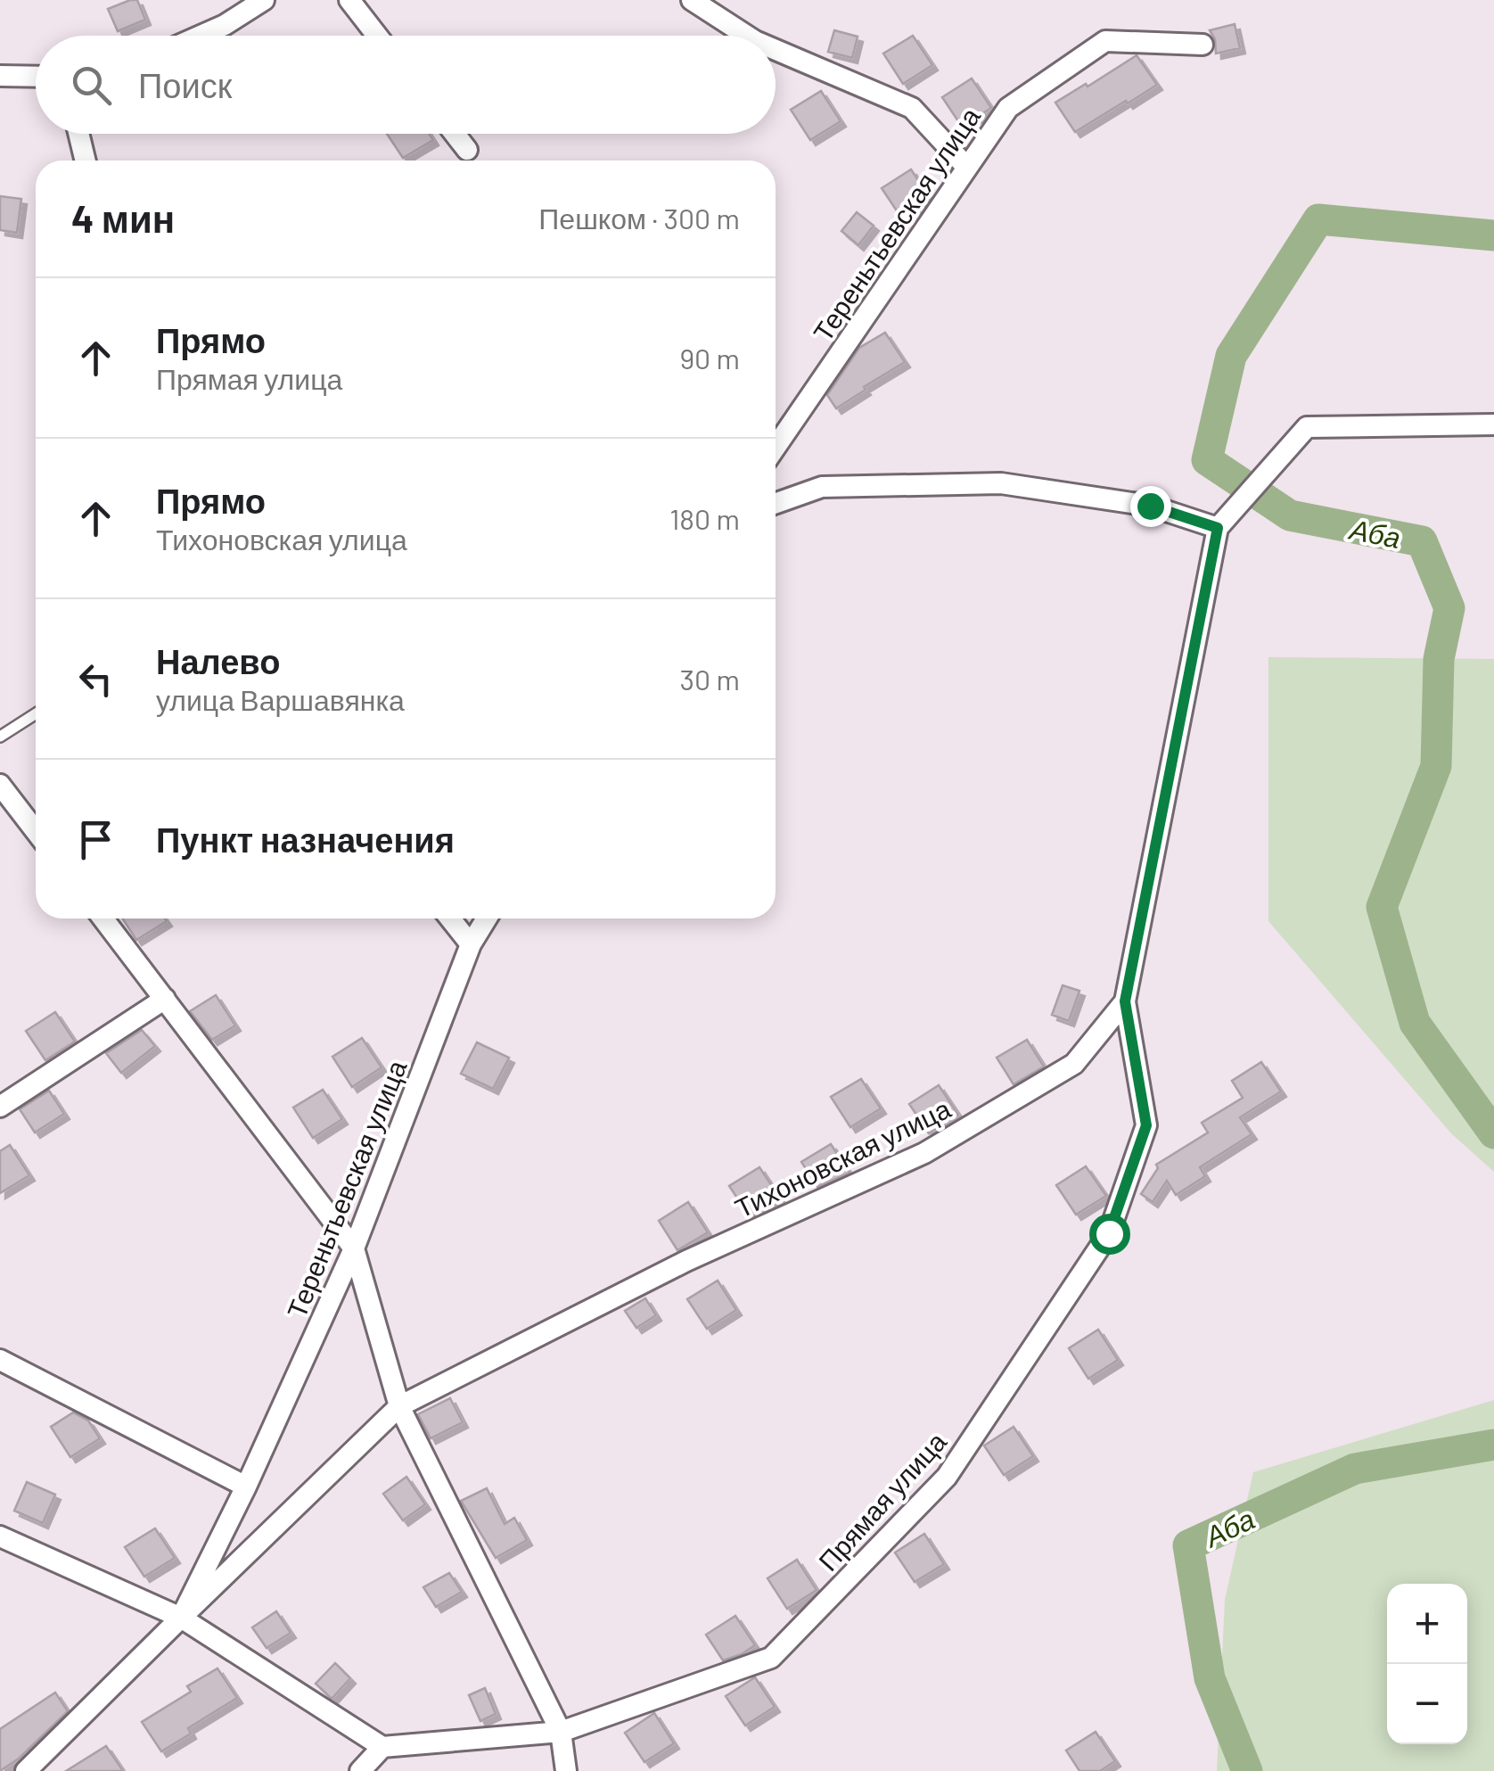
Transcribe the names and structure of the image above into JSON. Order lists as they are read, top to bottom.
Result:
{
  "streets": {
    "street": ["Тереньтьевская улица", "Тихоновская улица", "Прямая улица"]
  },
  "crossings": [
    ["Тереньтьевская улица", "Тихоновская улица"],
    ["Тихоновская улица", "Прямая улица"]
  ],
  "water": ["Аба"],
  "page": {
    "search": "Поиск",
    "heading": ["4 мин", "Пешком · 300 m"],
    "list": [
      ["Прямо", "Прямая улица", "90 m"],
      ["Прямо", "Тихоновская улица", "180 m"],
      ["Налево", "улица Варшавянка", "30 m"],
      "Пункт назначения"
    ],
    "map_buttons": ["+", "−"]
  }
}
